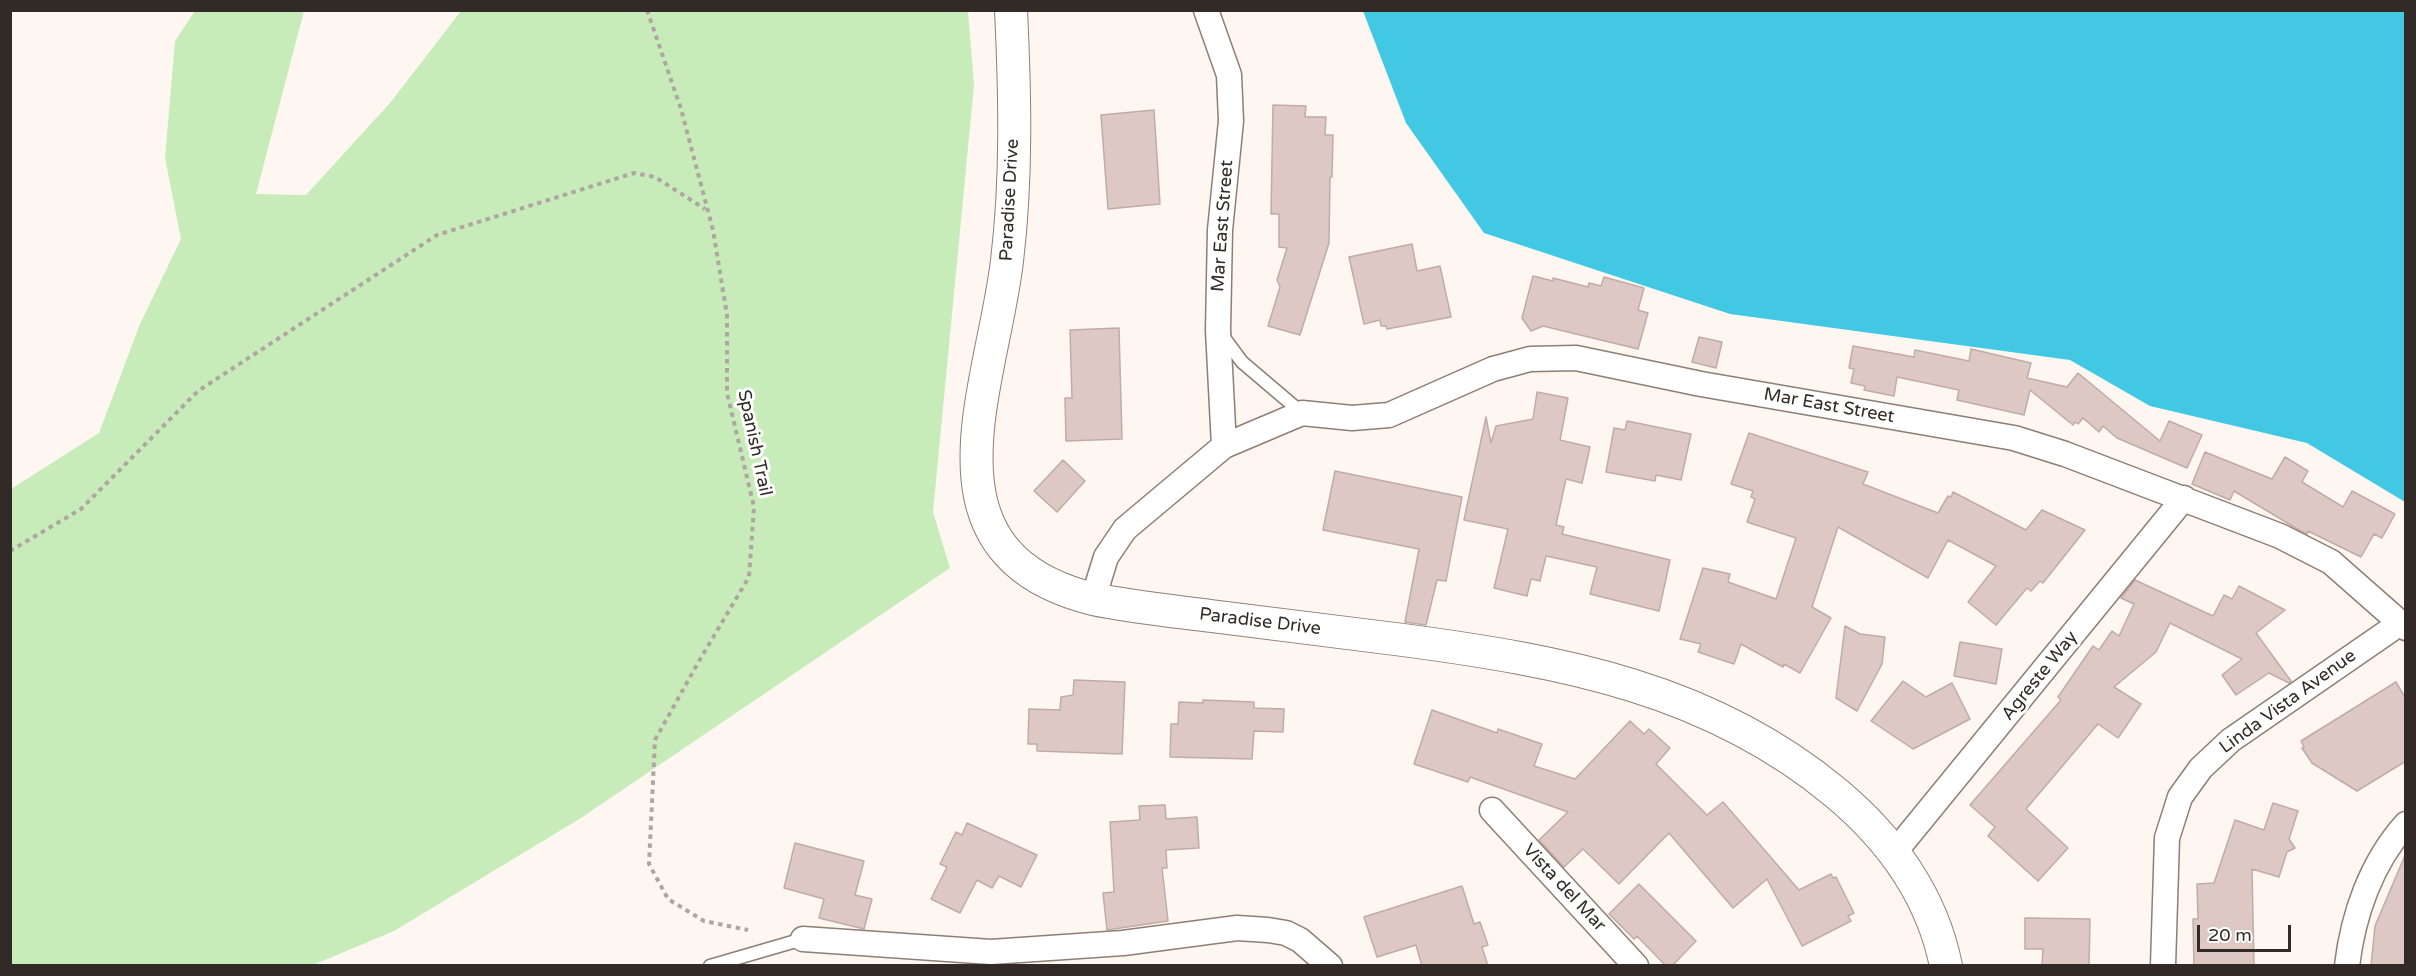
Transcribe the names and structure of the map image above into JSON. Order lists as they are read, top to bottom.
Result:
{
  "streets": {
    "street": [
      "Paradise Drive",
      "Mar East Street",
      "Agreste Way",
      "Linda Vista Avenue",
      "Vista del Mar"
    ],
    "path": ["Spanish Trail"]
  },
  "crossings": [
    ["Paradise Drive", "Mar East Street"],
    ["Paradise Drive", "Agreste Way"],
    ["Mar East Street", "Agreste Way"],
    ["Mar East Street", "Linda Vista Avenue"]
  ],
  "scale_bar": "20 m"
}
